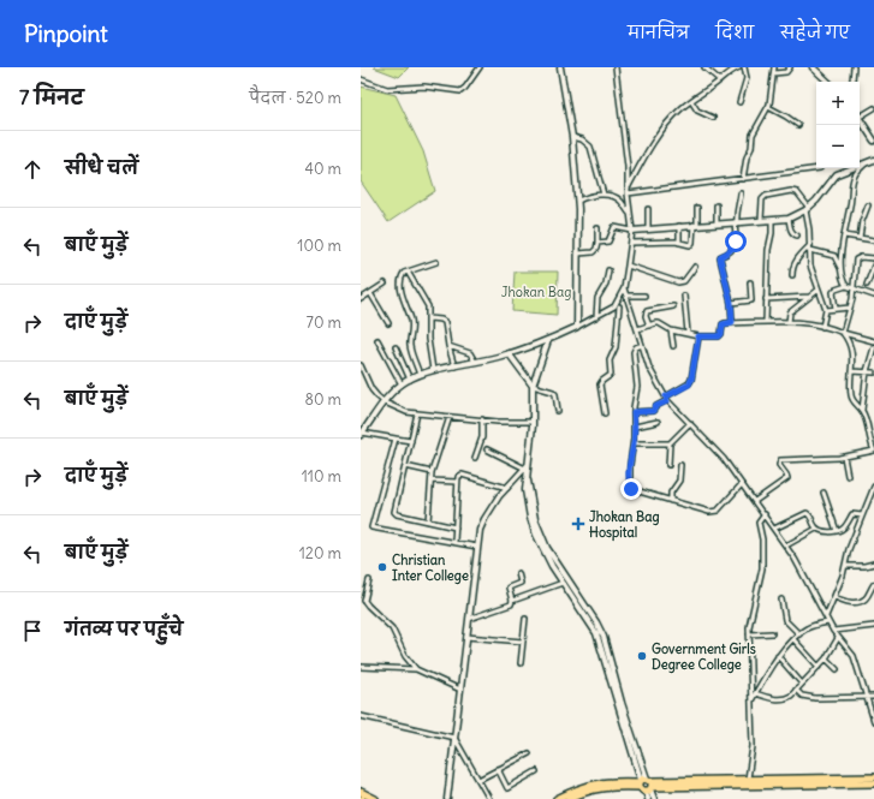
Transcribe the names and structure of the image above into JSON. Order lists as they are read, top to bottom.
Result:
{
  "parks": ["Jhokan Bag"],
  "places": {
    "health": ["Jhokan Bag Hospital"],
    "other": ["Christian Inter College", "Government Girls Degree College"]
  },
  "page": {
    "header": "Pinpoint",
    "nav": ["मानचित्र", "दिशा", "सहेजे गए"],
    "heading": ["7 मिनट", "पैदल · 520 m"],
    "map_buttons": ["+", "−"],
    "list": [
      ["सीधे चलें", "40 m"],
      ["बाएँ मुड़ें", "100 m"],
      ["दाएँ मुड़ें", "70 m"],
      ["बाएँ मुड़ें", "80 m"],
      ["दाएँ मुड़ें", "110 m"],
      ["बाएँ मुड़ें", "120 m"],
      "गंतव्य पर पहुँचे"
    ]
  }
}
